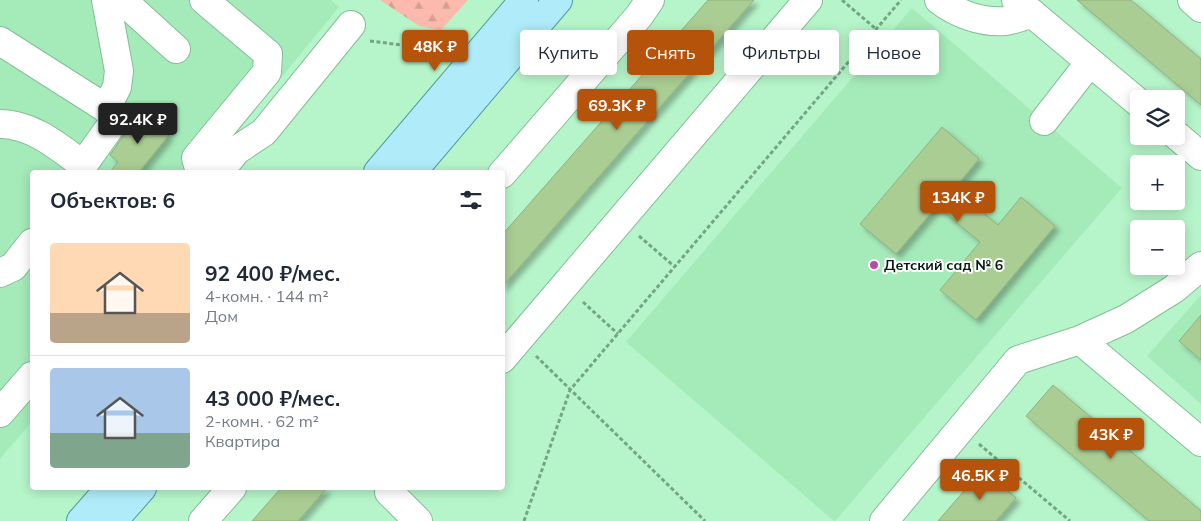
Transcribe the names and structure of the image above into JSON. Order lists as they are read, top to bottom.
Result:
{
  "places": ["Детский сад № 6"],
  "page": {
    "price": [
      "48K ₽",
      "69.3K ₽",
      "92.4K ₽",
      "134K ₽",
      "43K ₽",
      "46.5K ₽"
    ],
    "chip": [
      "Купить",
      "Снять",
      "Фильтры",
      "Новое"
    ],
    "map_buttons": ["+", "−"],
    "heading": "Объектов: 6",
    "list": [
      {
        "name": "92 400 ₽/мес.",
        "note": "4-комн. · 144 m² · Дом"
      },
      {
        "name": "43 000 ₽/мес.",
        "note": "2-комн. · 62 m² · Квартира"
      }
    ]
  }
}
